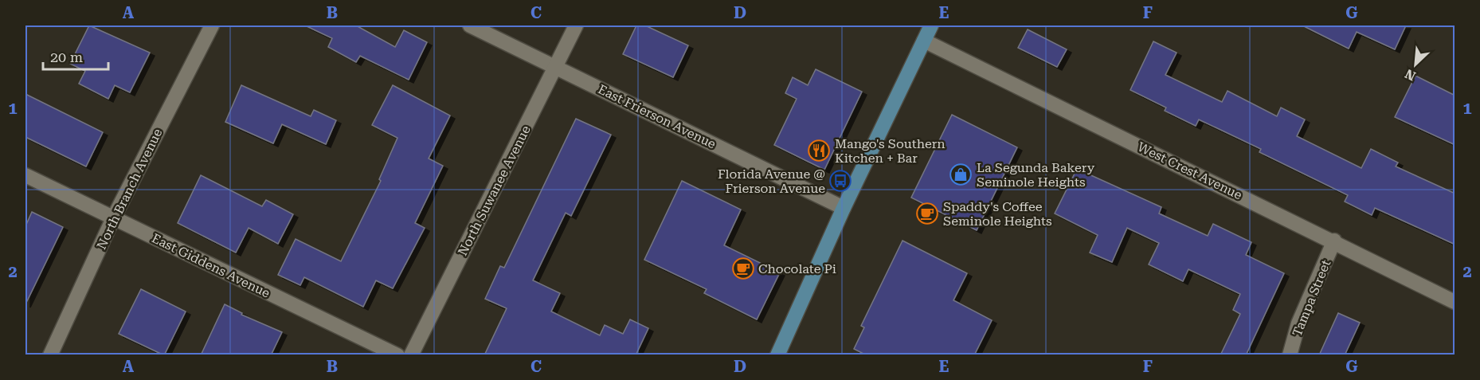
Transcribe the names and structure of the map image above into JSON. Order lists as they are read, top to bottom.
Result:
{
  "streets": {
    "street": [
      "East Frierson Avenue",
      "West Crest Avenue",
      "North Branch Avenue",
      "North Suwanee Avenue",
      "East Giddens Avenue",
      "Tampa Street"
    ]
  },
  "crossings": [
    ["East Frierson Avenue", "North Suwanee Avenue"],
    ["West Crest Avenue", "Tampa Street"],
    ["North Branch Avenue", "East Giddens Avenue"]
  ],
  "places": {
    "restaurant": ["Mango's Southern Kitchen + Bar"],
    "shop": ["La Segunda Bakery Seminole Heights"],
    "bus stop": ["Florida Avenue @ Frierson Avenue"],
    "cafe": ["Spaddy's Coffee Seminole Heights", "Chocolate Pi"]
  },
  "scale_bar": "20 m",
  "north": "bottom left",
  "grid": {
    "columns": [
      "A",
      "B",
      "C",
      "D",
      "E",
      "F",
      "G"
    ],
    "rows": ["1", "2"]
  }
}
